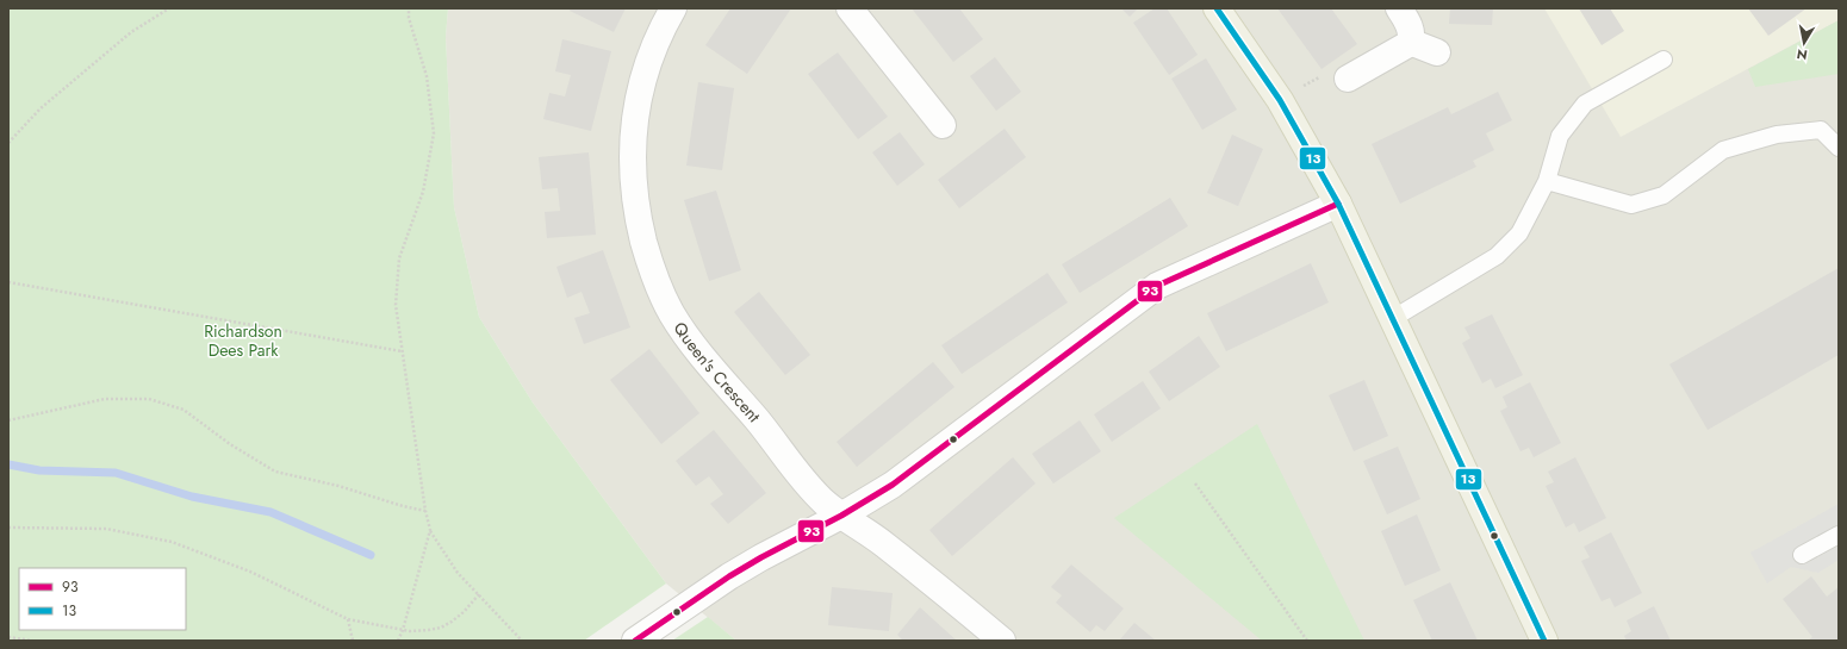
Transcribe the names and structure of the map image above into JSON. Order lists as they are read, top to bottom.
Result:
{
  "streets": {
    "street": ["Queen's Crescent"]
  },
  "parks": ["Richardson Dees Park"],
  "lines": ["transit line 13", "transit line 93"],
  "legend": ["93", "13"],
  "north": "bottom"
}
